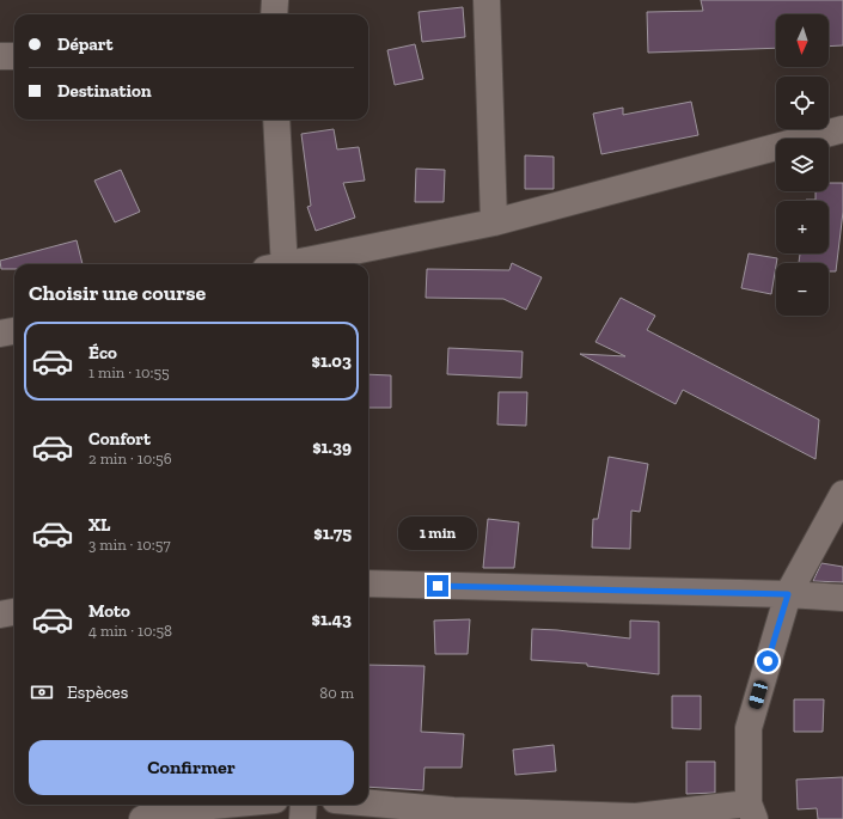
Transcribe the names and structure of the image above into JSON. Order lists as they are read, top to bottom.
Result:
{
  "north": "bottom",
  "page": {
    "map_buttons": ["+", "−"],
    "banner": ["Départ", "Destination"],
    "heading": "Choisir une course",
    "list": [
      {
        "name": "Éco",
        "note": "1 min · 10:55",
        "value": "$1.03"
      },
      {
        "name": "Confort",
        "note": "2 min · 10:56",
        "value": "$1.39"
      },
      {
        "name": "XL",
        "note": "3 min · 10:57",
        "value": "$1.75"
      },
      {
        "name": "Moto",
        "note": "4 min · 10:58",
        "value": "$1.43"
      }
    ],
    "bubble": "1 min",
    "pay": ["Espèces", "80 m"],
    "buttons": "Confirmer"
  }
}
